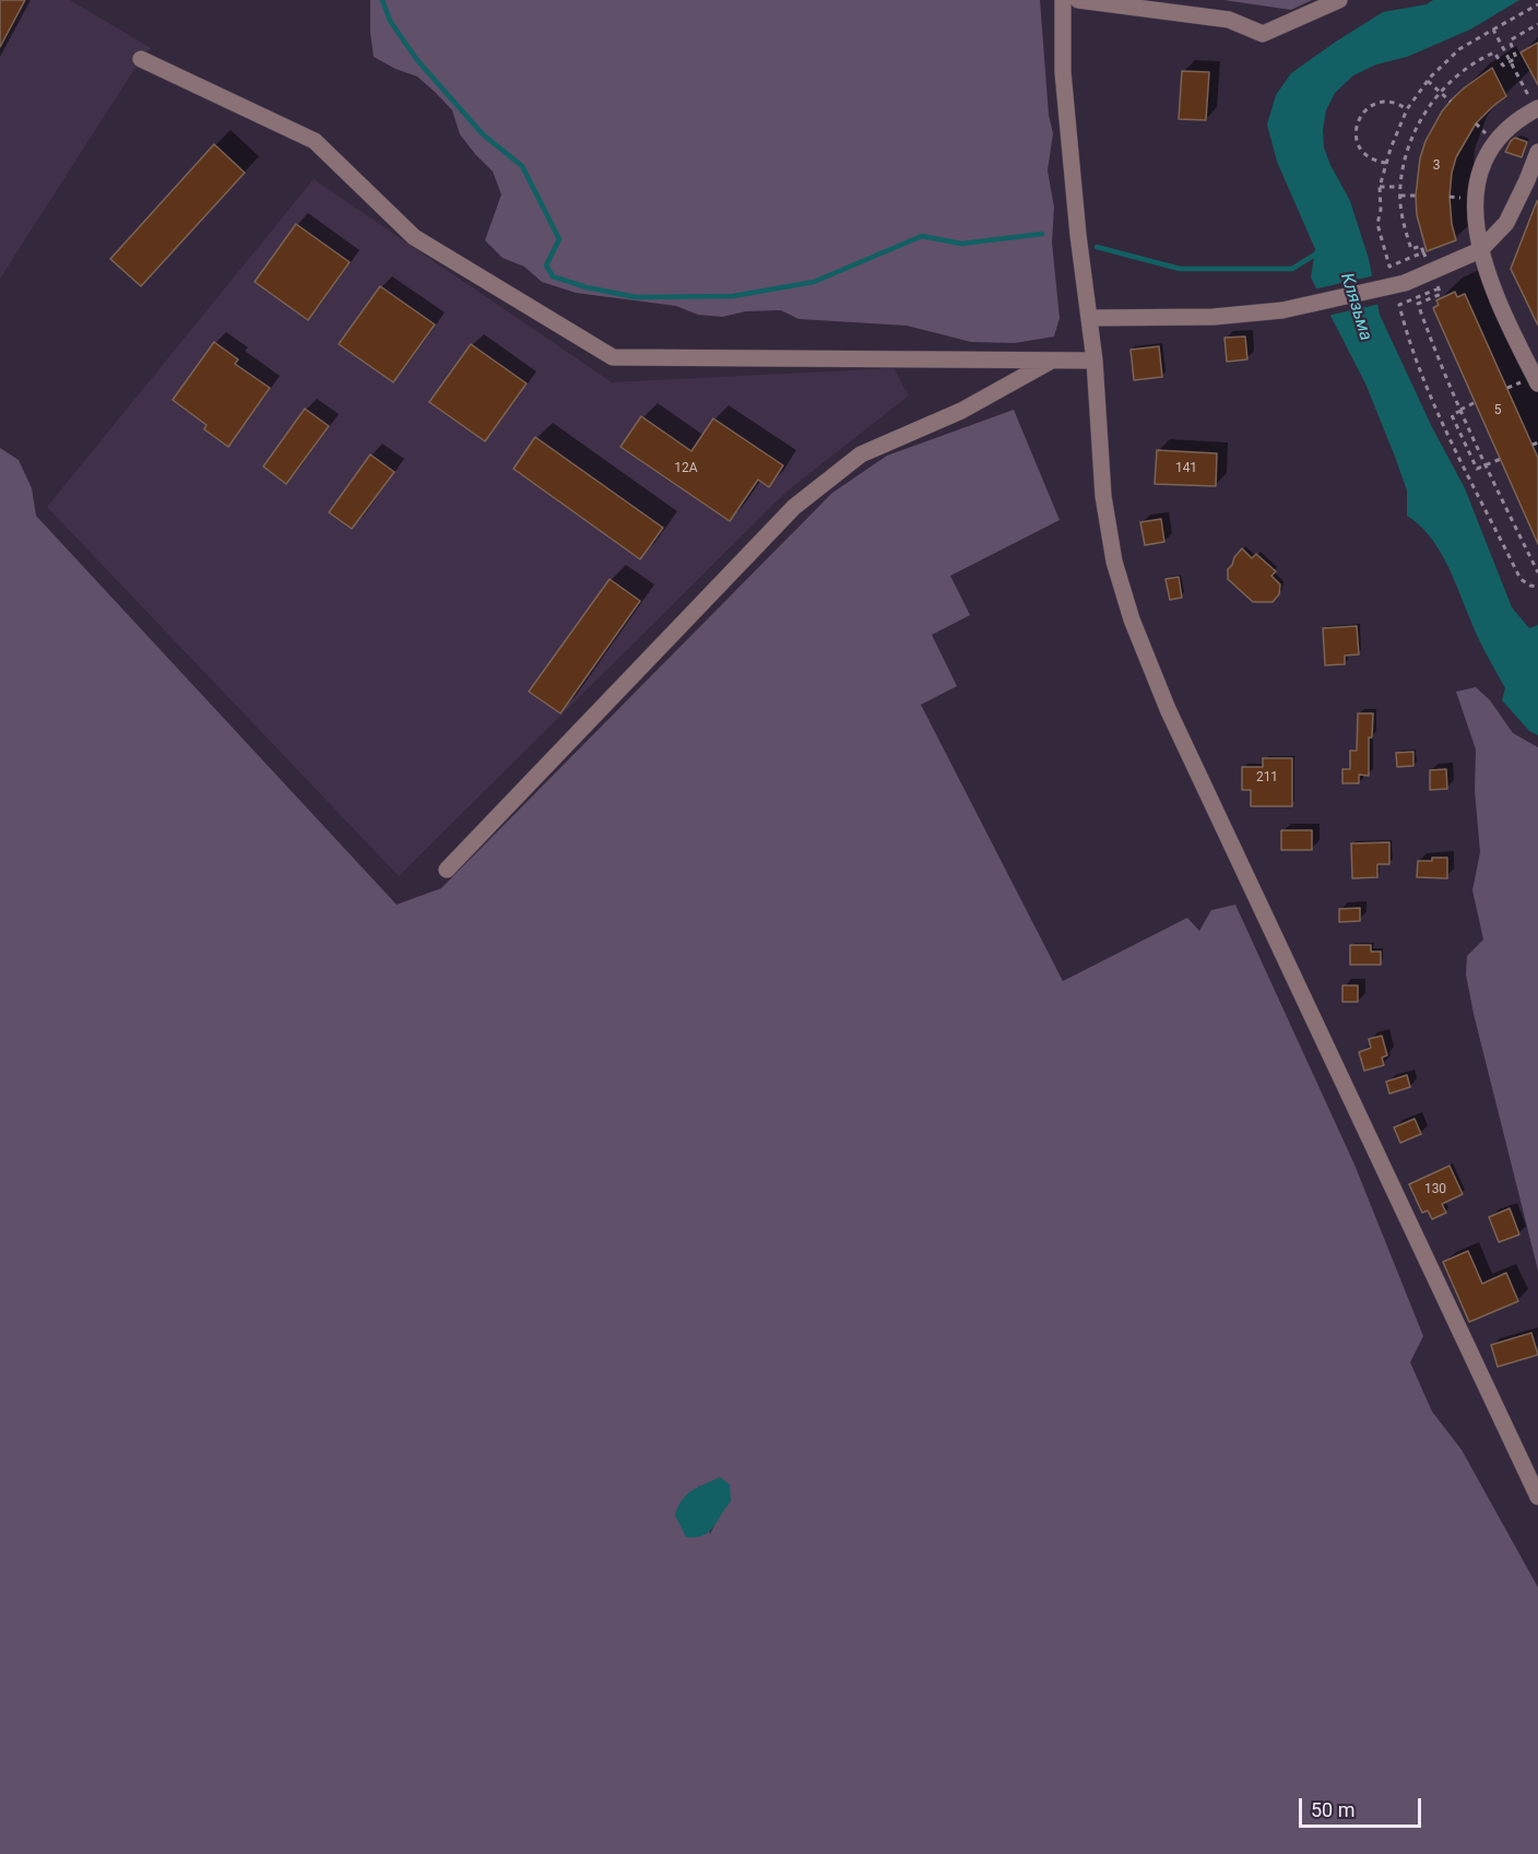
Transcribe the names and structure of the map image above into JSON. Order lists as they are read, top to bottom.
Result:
{
  "water": ["Клязьма"],
  "house_numbers": [
    "3",
    "5",
    "12А",
    "141",
    "211",
    "130"
  ],
  "scale_bar": "50 m"
}
